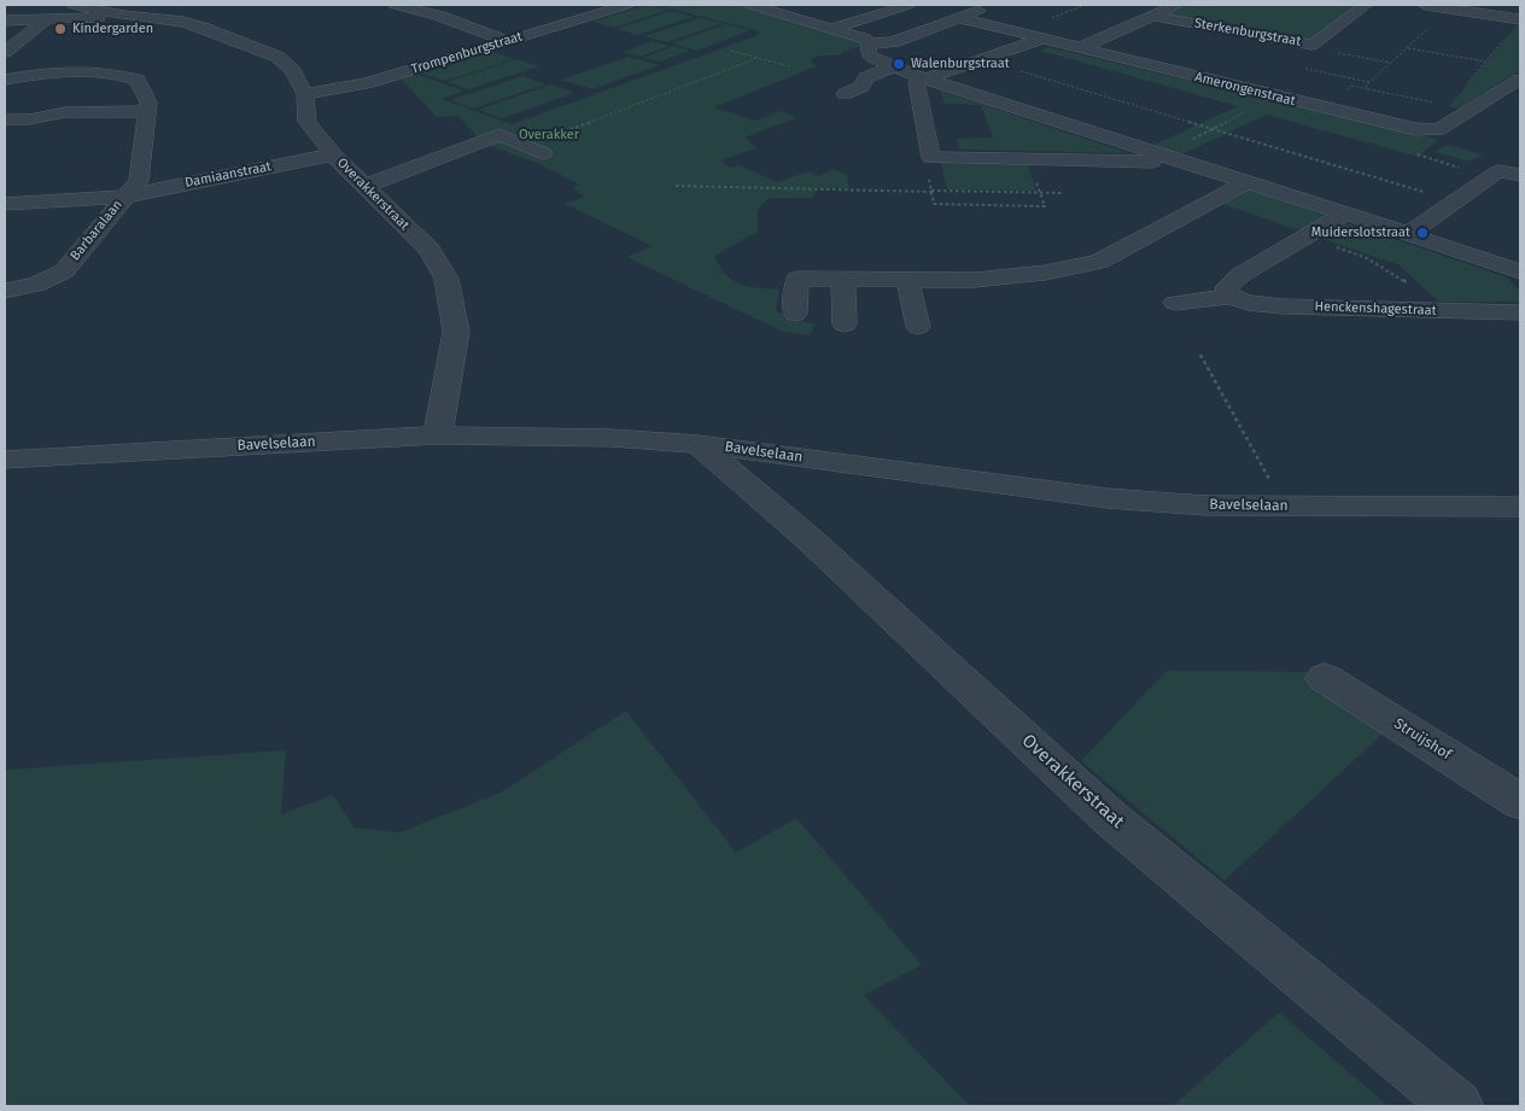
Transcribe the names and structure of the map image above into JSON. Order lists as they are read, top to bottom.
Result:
{
  "streets": {
    "street": [
      "Sterkenburgstraat",
      "Trompenburgstraat",
      "Amerongenstraat",
      "Damiaanstraat",
      "Overakkerstraat",
      "Barbaralaan",
      "Henckenshagestraat",
      "Bavelselaan",
      "Struijshof"
    ]
  },
  "crossings": [
    ["Trompenburgstraat", "Overakkerstraat"],
    ["Damiaanstraat", "Overakkerstraat"],
    ["Damiaanstraat", "Barbaralaan"],
    ["Overakkerstraat", "Bavelselaan"]
  ],
  "parks": ["Overakker"],
  "places": ["Kindergarden", "Walenburgstraat", "Muiderslotstraat"]
}
